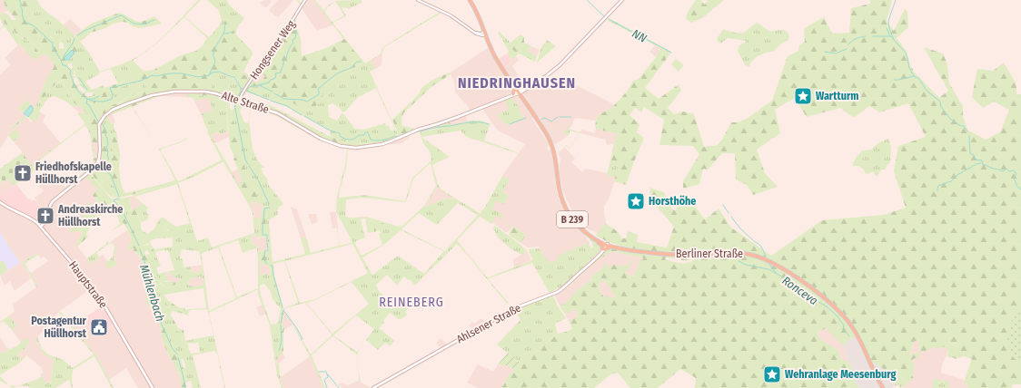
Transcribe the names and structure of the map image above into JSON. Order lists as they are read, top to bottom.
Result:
{
  "streets": {
    "main road": [
      "Alte Straße",
      "B 239",
      "Berliner Straße",
      "Hauptstraße",
      "Ahlsener Straße"
    ],
    "street": ["Hongsener Weg"]
  },
  "crossings": [
    ["Hongsener Weg", "Alte Straße"],
    ["Alte Straße", "B 239"],
    ["Alte Straße", "Hauptstraße"],
    ["B 239", "Berliner Straße"],
    ["B 239", "Ahlsener Straße"]
  ],
  "districts": ["NIEDRINGHAUSEN", "REINEBERG"],
  "water": ["NN", "Ronceva", "Mühlenbach"],
  "places": {
    "place": ["Wartturm", "Horsthöhe", "Wehranlage Meesenburg"],
    "church": ["Friedhofskapelle Hüllhorst", "Andreaskirche Hüllhorst"],
    "public building": ["Postagentur Hüllhorst"]
  }
}
